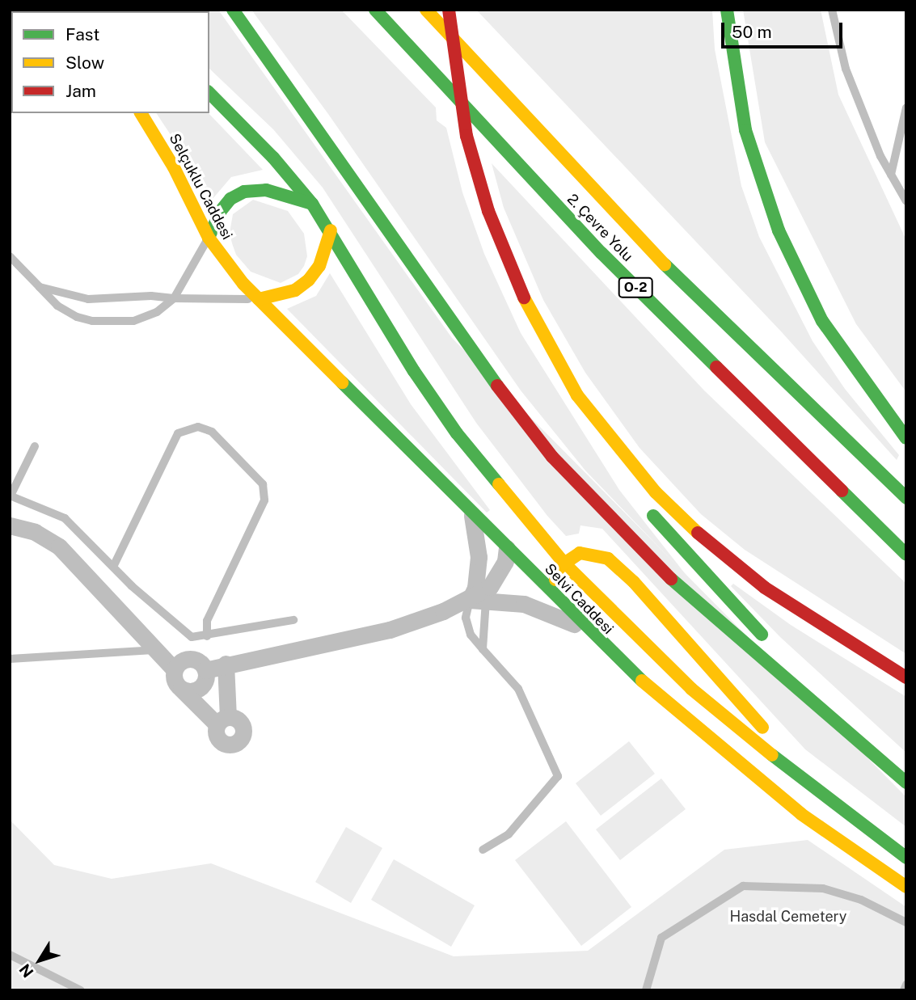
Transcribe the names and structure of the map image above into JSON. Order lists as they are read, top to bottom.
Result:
{
  "streets": {
    "main road": [
      "Selçuklu Caddesi",
      "2. Çevre Yolu",
      "O-2",
      "Selvi Caddesi"
    ]
  },
  "crossings": [
    ["Selçuklu Caddesi", "Selvi Caddesi"]
  ],
  "parks": ["Hasdal Cemetery"],
  "legend": ["Fast", "Slow", "Jam"],
  "scale_bar": "50 m",
  "north": "bottom left"
}
